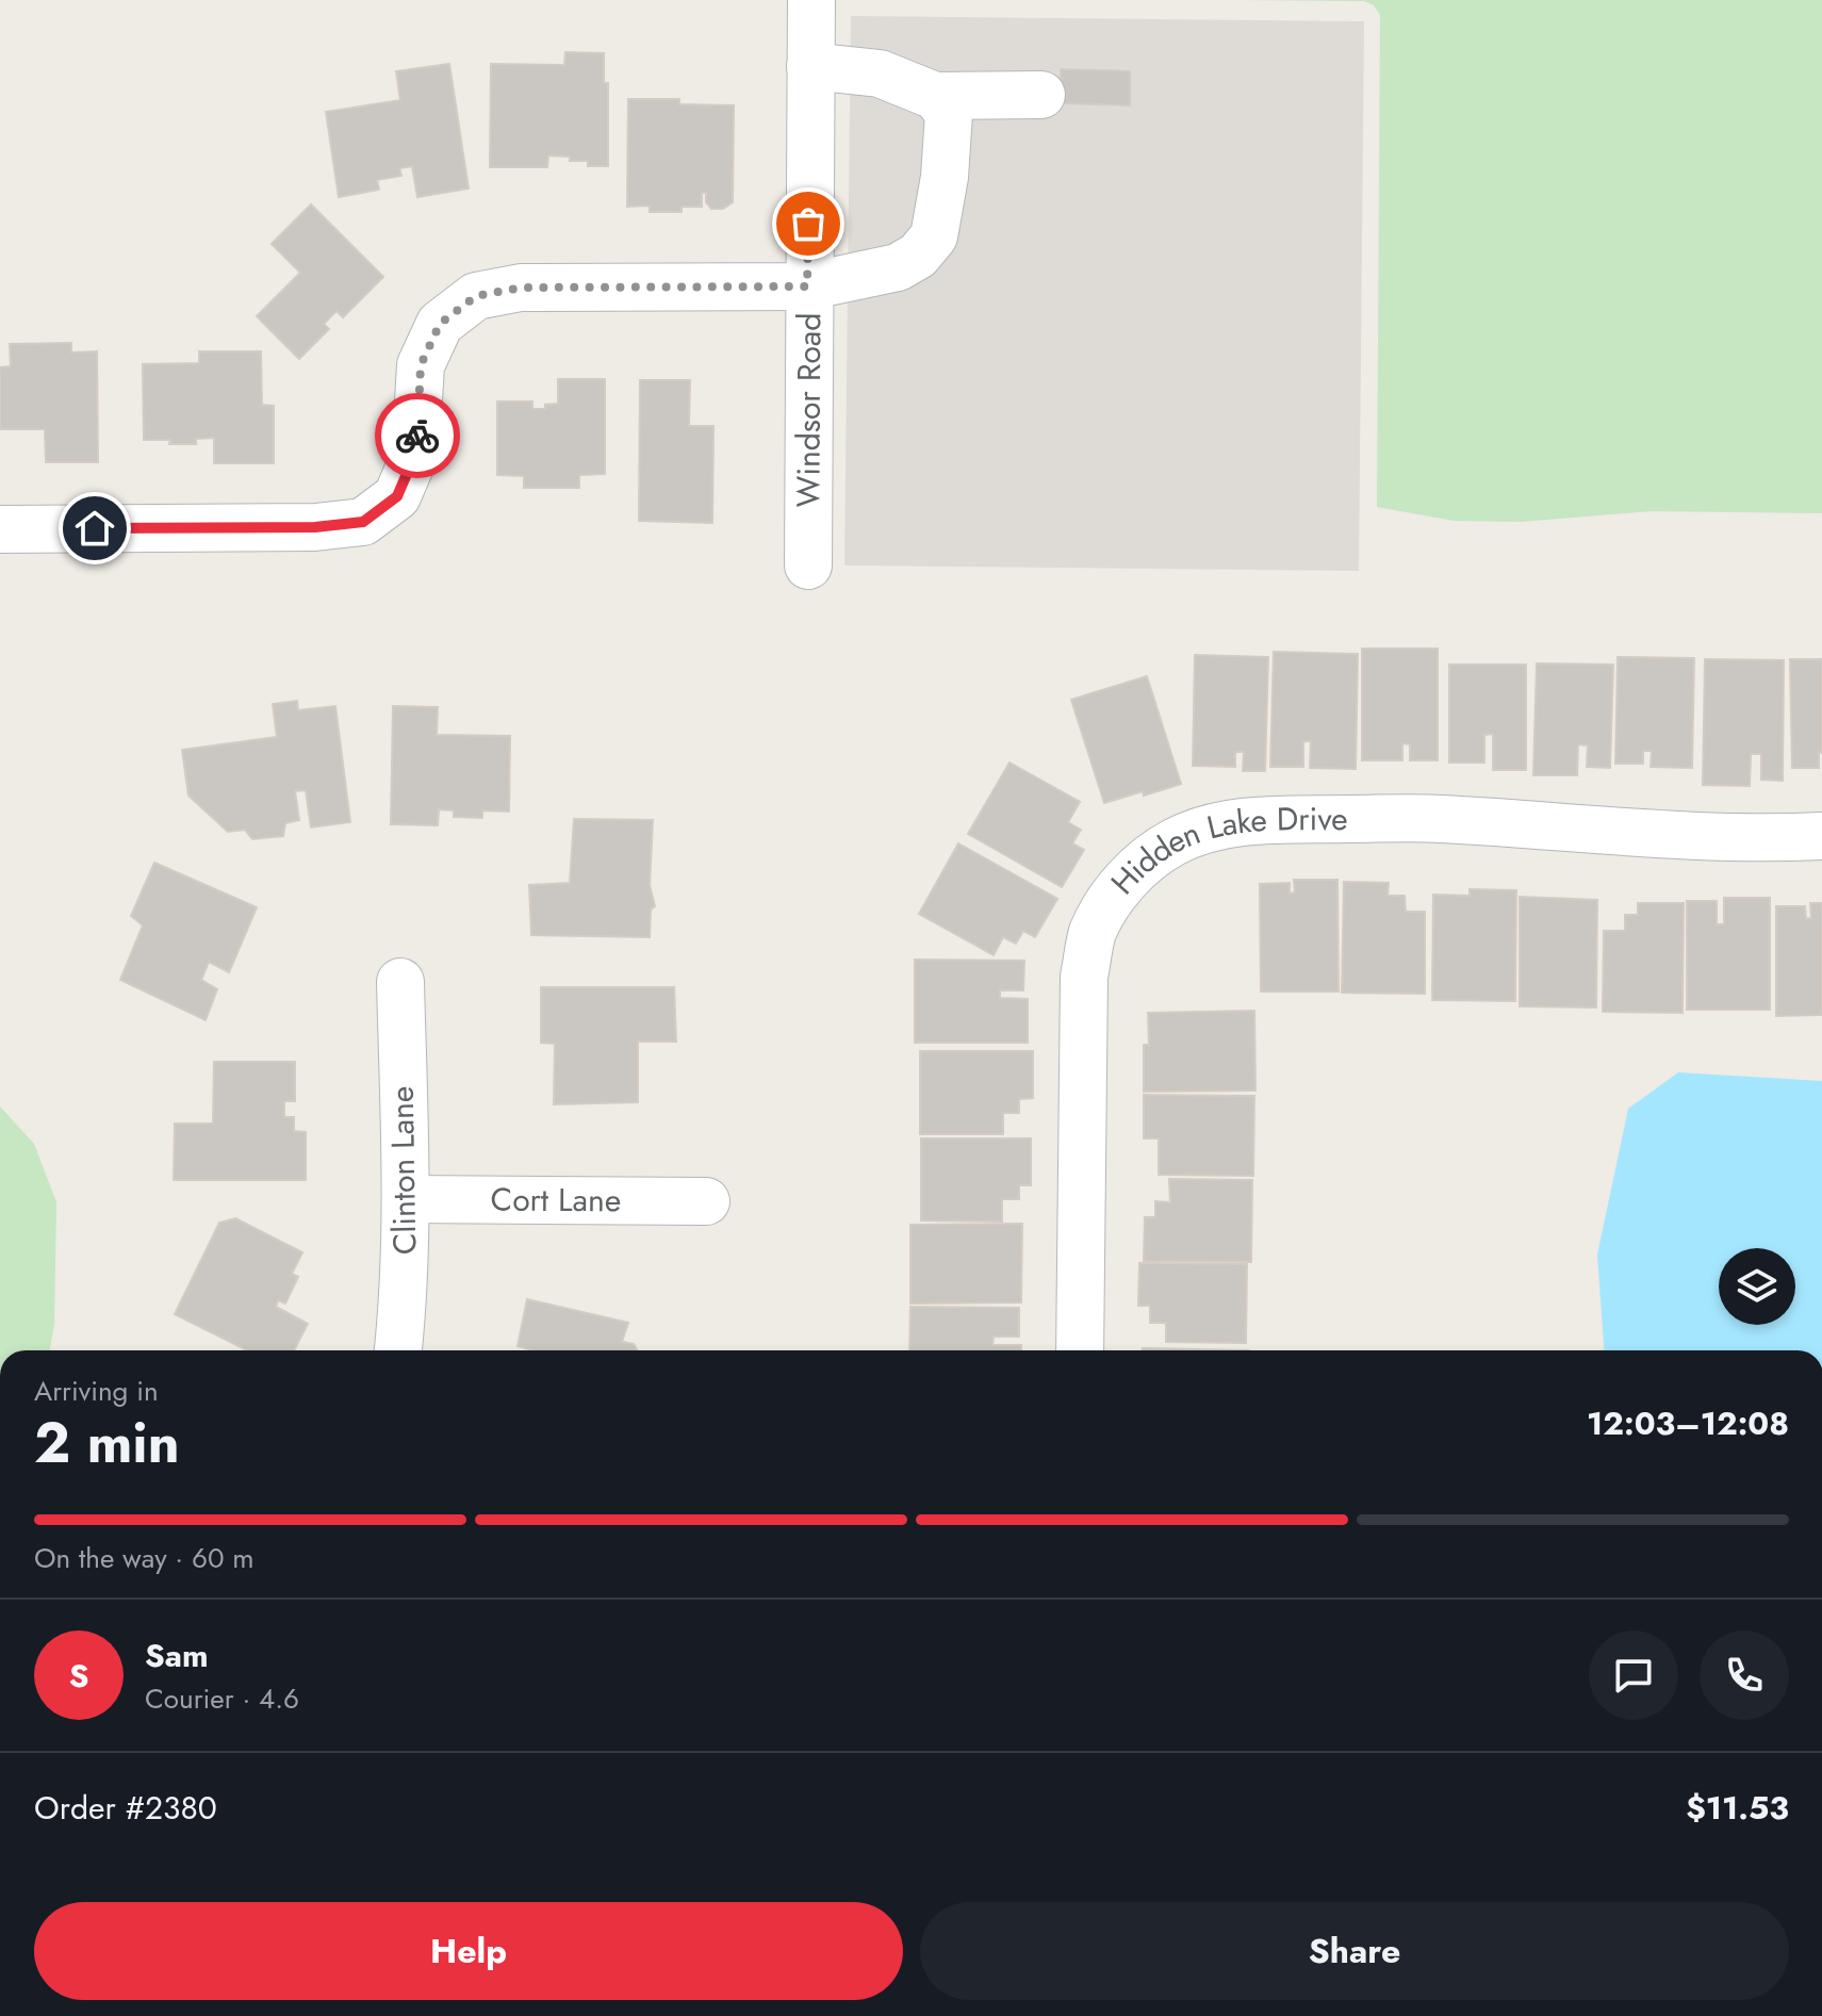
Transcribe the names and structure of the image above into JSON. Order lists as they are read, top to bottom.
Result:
{
  "streets": {
    "street": [
      "Windsor Road",
      "Hidden Lake Drive",
      "Clinton Lane",
      "Cort Lane"
    ]
  },
  "crossings": [
    ["Clinton Lane", "Cort Lane"]
  ],
  "page": {
    "heading": ["2 min", "Arriving in", "12:03–12:08"],
    "panel": [
      "Sam",
      "Courier · 4.6",
      "Order #2380",
      "$11.53"
    ],
    "bar": "On the way · 60 m",
    "round": "S",
    "buttons": ["Help", "Share"]
  }
}
